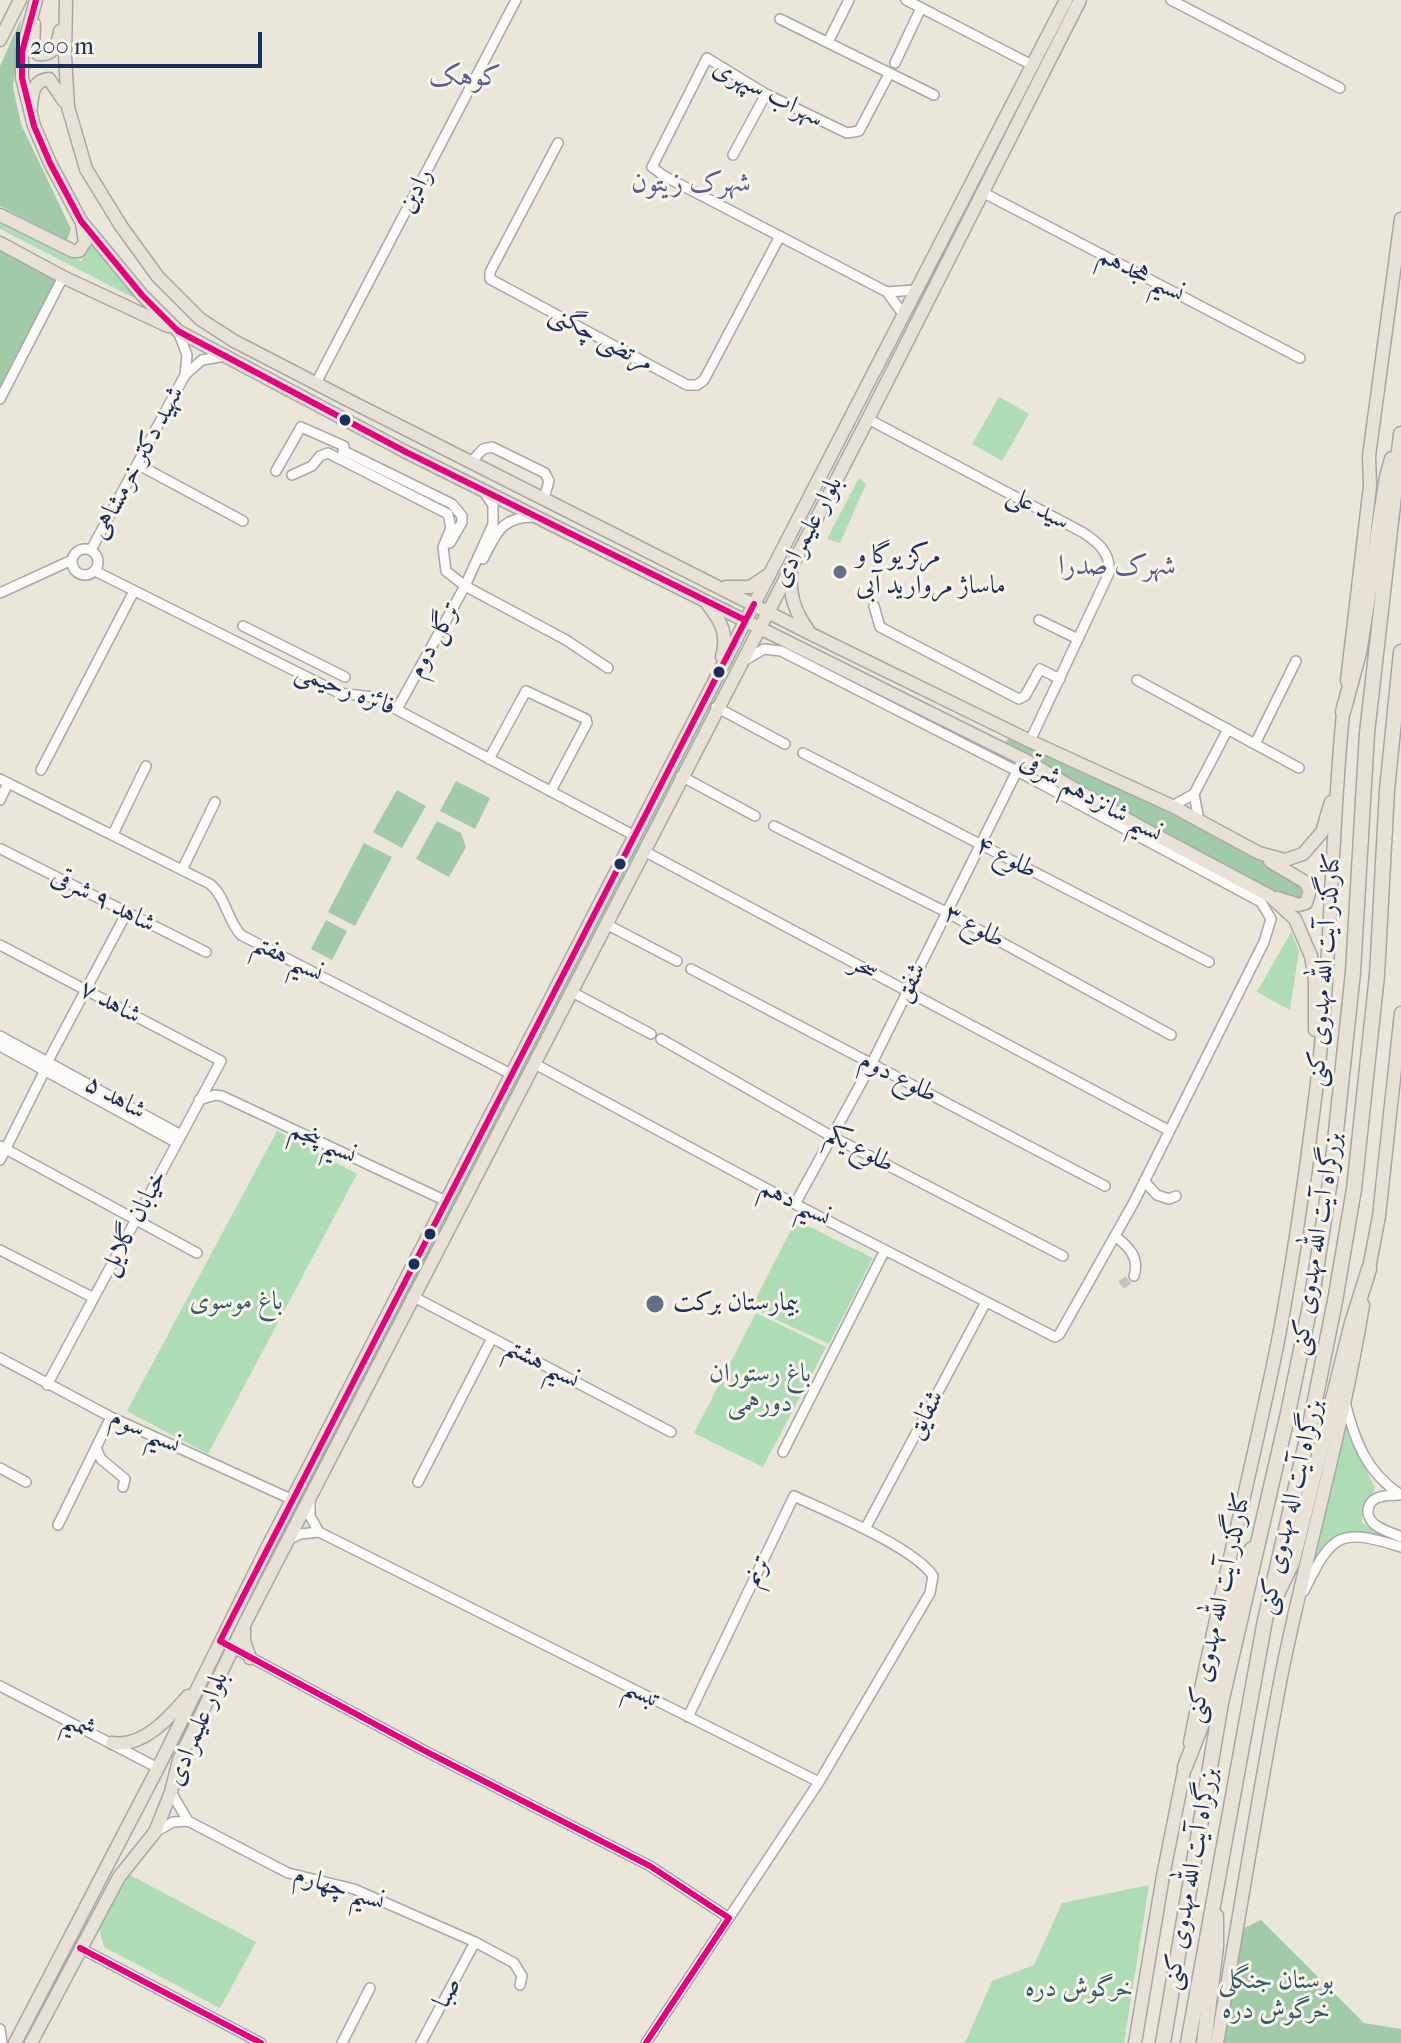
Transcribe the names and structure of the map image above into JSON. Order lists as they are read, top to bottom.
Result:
{
  "streets": {
    "highway": ["بزرگراه آیت الله مهدوی کنی", "بزرگراه آیت اله مهدوی کنی"],
    "main road": ["بلوار علیمرادی", "نسیم شانزدهم شرقی", "کنارگذر آیت الله مهدوی کنی"],
    "street": [
      "سهراب سپهری",
      "رادین",
      "نسیم هجدهم",
      "مرتضی چگنی",
      "شهید دکتر خرمشاهی",
      "سید علی",
      "ترگل دوم",
      "فائزه رحیمی",
      "طلوع ۴",
      "شاهد ۹ شرقی",
      "طلوع ۳",
      "نسیم هفتم",
      "سحر",
      "شفق",
      "شاهد ۷",
      "طلوع دوم",
      "شاهد ۵",
      "نسیم پنجم",
      "طلوع یکم",
      "نسیم دهم",
      "خیابان گلایل",
      "نسیم هشتم",
      "شقایق",
      "نسیم سوم",
      "ترنم",
      "تبسم",
      "شمیم",
      "نسیم چهارم",
      "صبا"
    ]
  },
  "crossings": [
    ["سهراب سپهری", "مرتضی چگنی"],
    ["سهراب سپهری", "بلوار علیمرادی"],
    ["رادین", "نسیم شانزدهم شرقی"],
    ["نسیم هجدهم", "بلوار علیمرادی"],
    ["شهید دکتر خرمشاهی", "فائزه رحیمی"],
    ["شهید دکتر خرمشاهی", "نسیم شانزدهم شرقی"],
    ["سید علی", "بلوار علیمرادی"],
    ["سید علی", "نسیم شانزدهم شرقی"],
    ["بلوار علیمرادی", "فائزه رحیمی"],
    ["بلوار علیمرادی", "نسیم شانزدهم شرقی"],
    ["بلوار علیمرادی", "نسیم هفتم"],
    ["بلوار علیمرادی", "سحر"],
    ["بلوار علیمرادی", "نسیم پنجم"],
    ["بلوار علیمرادی", "طلوع یکم"],
    ["بلوار علیمرادی", "نسیم دهم"],
    ["بلوار علیمرادی", "نسیم هشتم"],
    ["بلوار علیمرادی", "نسیم سوم"],
    ["بلوار علیمرادی", "شمیم"],
    ["ترگل دوم", "فائزه رحیمی"],
    ["ترگل دوم", "نسیم شانزدهم شرقی"],
    ["نسیم شانزدهم شرقی", "کنارگذر آیت الله مهدوی کنی"],
    ["نسیم شانزدهم شرقی", "شفق"],
    ["طلوع ۴", "شفق"],
    ["طلوع ۳", "شفق"],
    ["سحر", "شفق"],
    ["شفق", "طلوع دوم"],
    ["شفق", "طلوع یکم"],
    ["شفق", "نسیم دهم"],
    ["شاهد ۷", "خیابان گلایل"],
    ["شاهد ۵", "خیابان گلایل"],
    ["نسیم پنجم", "خیابان گلایل"],
    ["نسیم دهم", "شقایق"],
    ["خیابان گلایل", "نسیم سوم"],
    ["بزرگراه آیت الله مهدوی کنی", "بزرگراه آیت اله مهدوی کنی"],
    ["شقایق", "ترنم"],
    ["ترنم", "تبسم"],
    ["نسیم چهارم", "صبا"]
  ],
  "districts": ["کوهک", "شهرک زیتون", "شهرک صدرا"],
  "parks": [
    "باغ موسوی",
    "باغ رستوران دورهمی",
    "بوستان جنگلی خرگوش دره",
    "خرگوش دره"
  ],
  "places": ["مرکز یوگا و ماساژ مروارید آبی", "بیمارستان برکت"],
  "scale_bar": "200 m"
}
